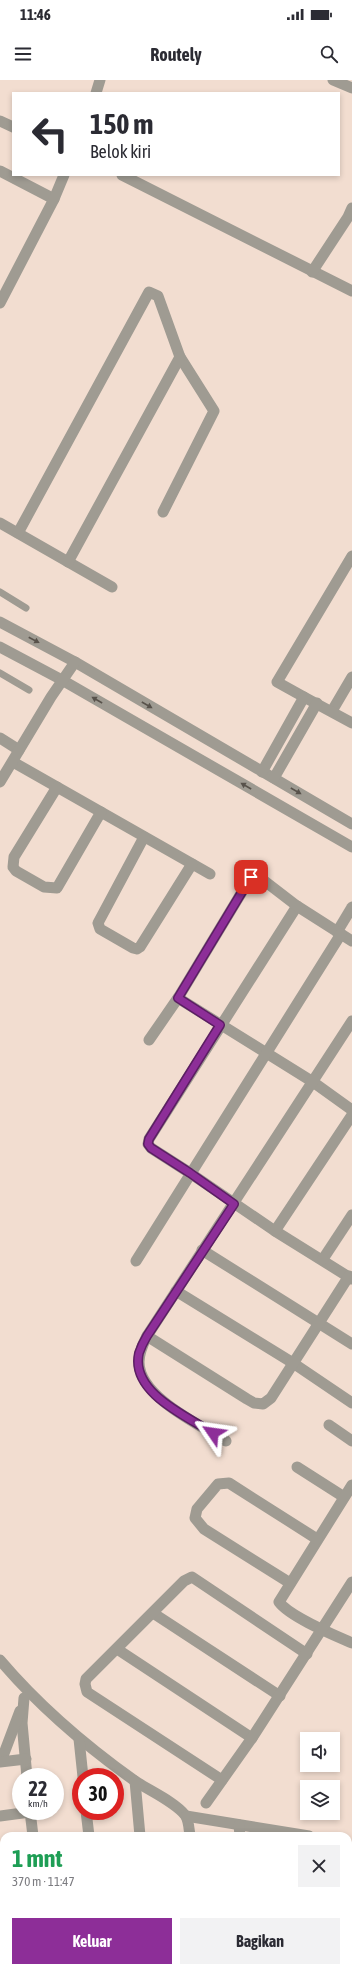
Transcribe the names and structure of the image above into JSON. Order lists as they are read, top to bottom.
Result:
{
  "page": {
    "status": "11:46",
    "header": "Routely",
    "turn": ["150 m", "Belok kiri"],
    "speed": "22 km/h",
    "limit": "30",
    "heading": ["1 mnt", "370 m · 11:47"],
    "buttons": ["Keluar", "Bagikan"]
  }
}
